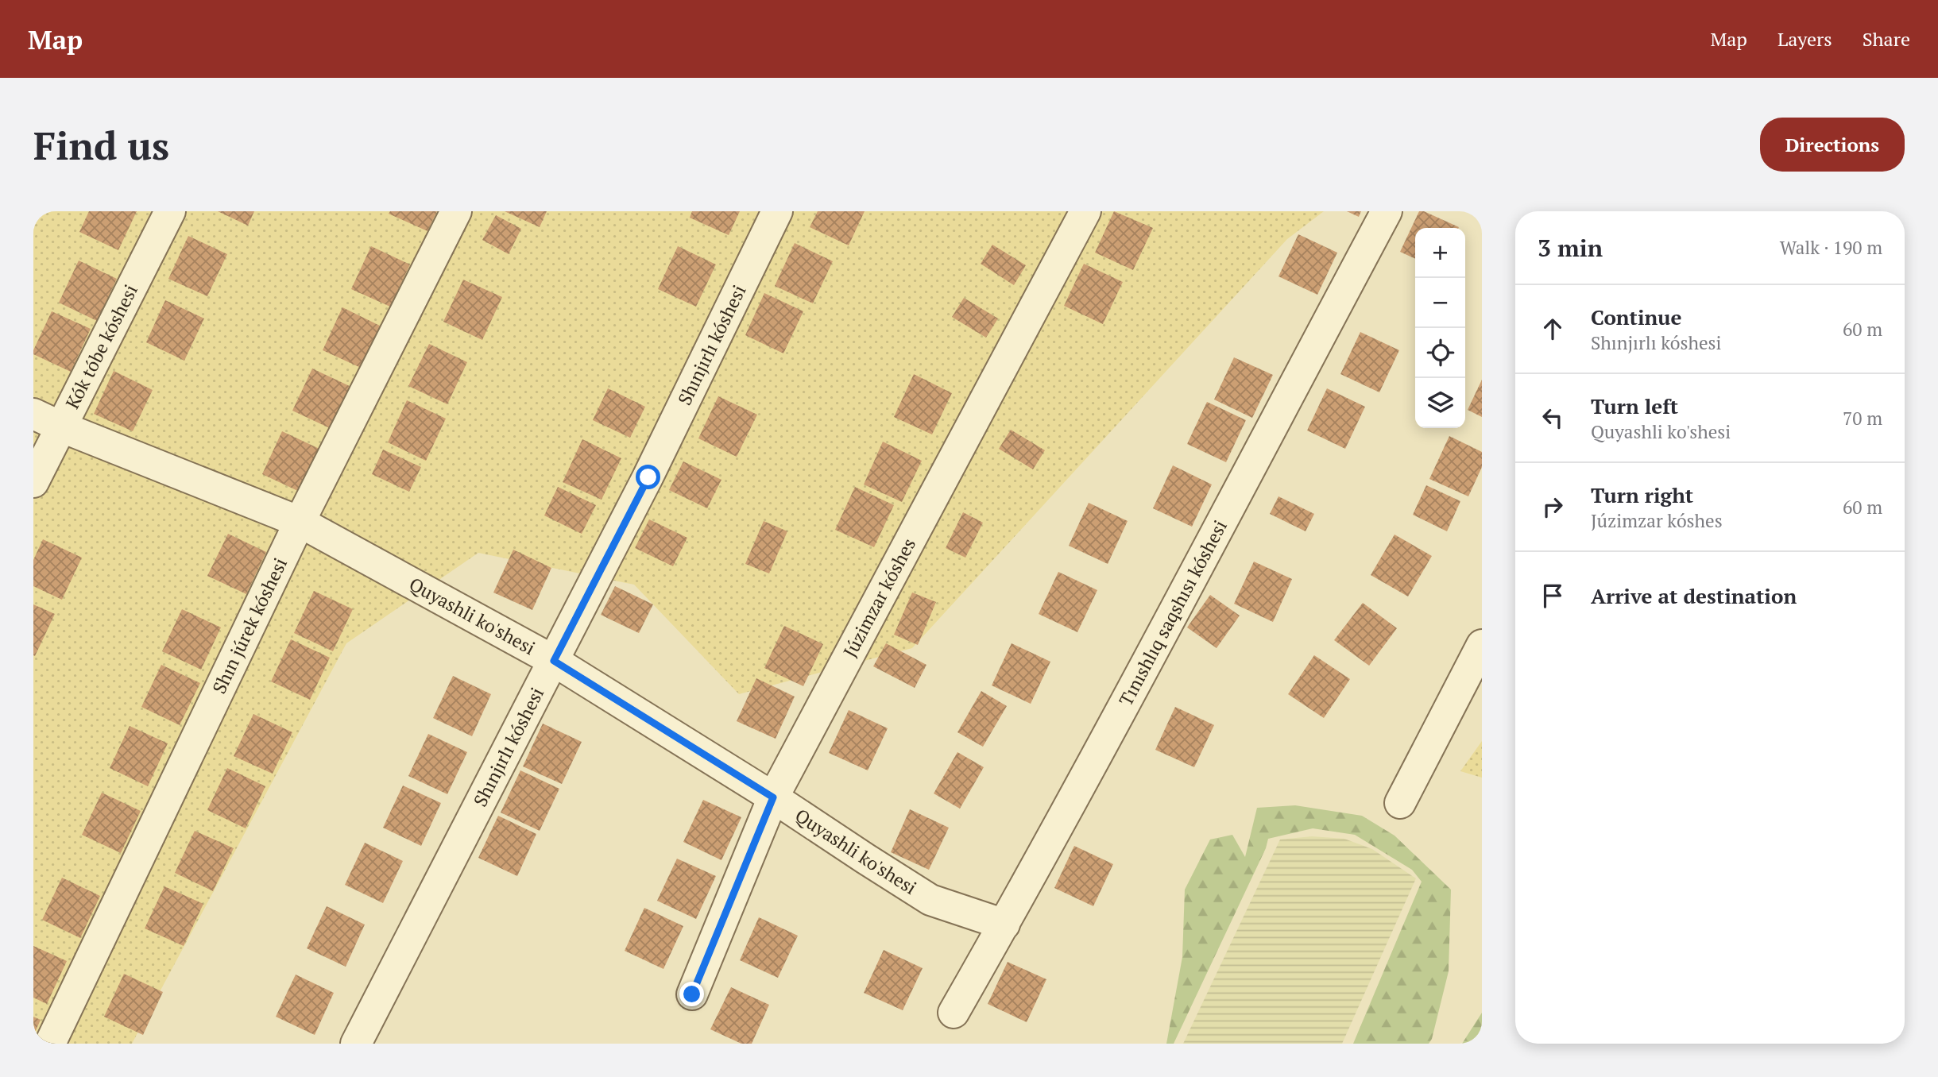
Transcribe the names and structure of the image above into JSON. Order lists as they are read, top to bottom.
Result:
{
  "streets": {
    "street": [
      "Shınjırlı kóshesi",
      "Kók tóbe kóshesi",
      "Júzimzar kóshes",
      "Tınıshlıq saqshısı kóshesi",
      "Quyashli ko'shesi",
      "Shın júrek kóshesi"
    ]
  },
  "crossings": [
    ["Shınjırlı kóshesi", "Quyashli ko'shesi"],
    ["Kók tóbe kóshesi", "Quyashli ko'shesi"],
    ["Júzimzar kóshes", "Quyashli ko'shesi"],
    ["Tınıshlıq saqshısı kóshesi", "Quyashli ko'shesi"],
    ["Quyashli ko'shesi", "Shın júrek kóshesi"]
  ],
  "page": {
    "header": "Map",
    "nav": ["Map", "Layers", "Share"],
    "buttons": "Directions",
    "title": "Find us",
    "heading": ["3 min", "Walk · 190 m"],
    "map_buttons": ["+", "−"],
    "list": [
      ["Continue", "Shınjırlı kóshesi", "60 m"],
      ["Turn left", "Quyashli ko'shesi", "70 m"],
      ["Turn right", "Júzimzar kóshes", "60 m"],
      "Arrive at destination"
    ]
  }
}
